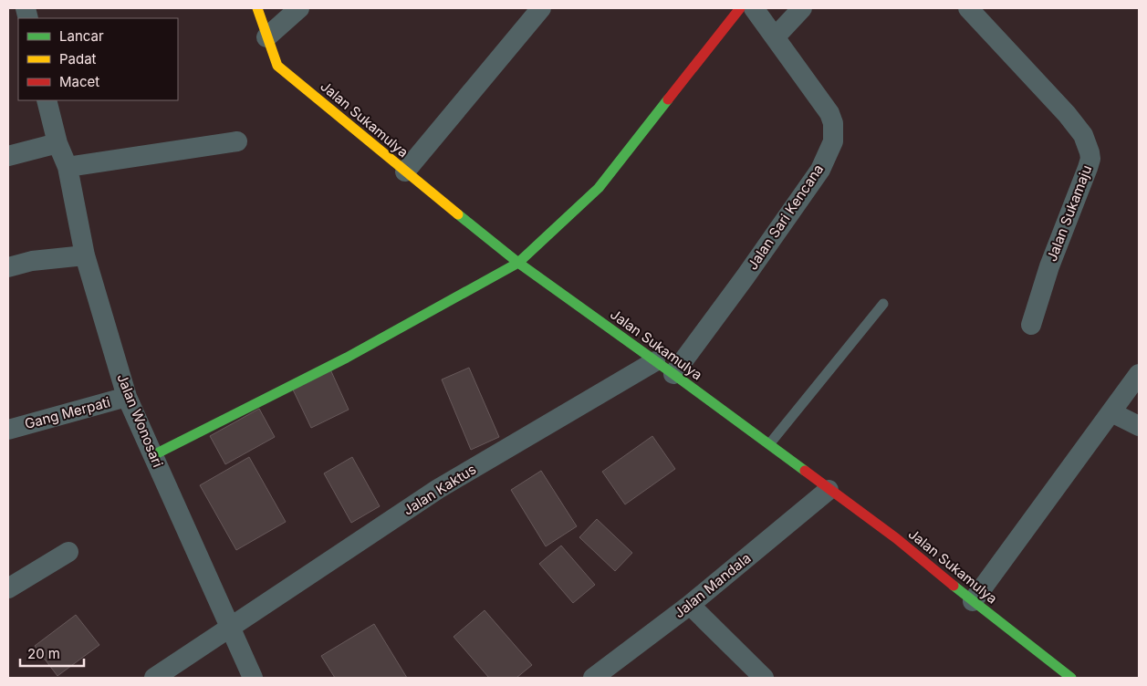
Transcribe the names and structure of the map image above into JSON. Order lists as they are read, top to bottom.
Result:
{
  "streets": {
    "street": [
      "Jalan Sukamulya",
      "Jalan Sukamaju",
      "Jalan Sari Kencana",
      "Gang Merpati",
      "Jalan Wonosari",
      "Jalan Kaktus",
      "Jalan Mandala"
    ]
  },
  "crossings": [
    ["Jalan Sukamulya", "Jalan Sari Kencana"],
    ["Jalan Sukamulya", "Jalan Kaktus"],
    ["Jalan Sukamulya", "Jalan Mandala"],
    ["Gang Merpati", "Jalan Wonosari"],
    ["Jalan Wonosari", "Jalan Kaktus"]
  ],
  "legend": ["Lancar", "Padat", "Macet"],
  "scale_bar": "20 m"
}
